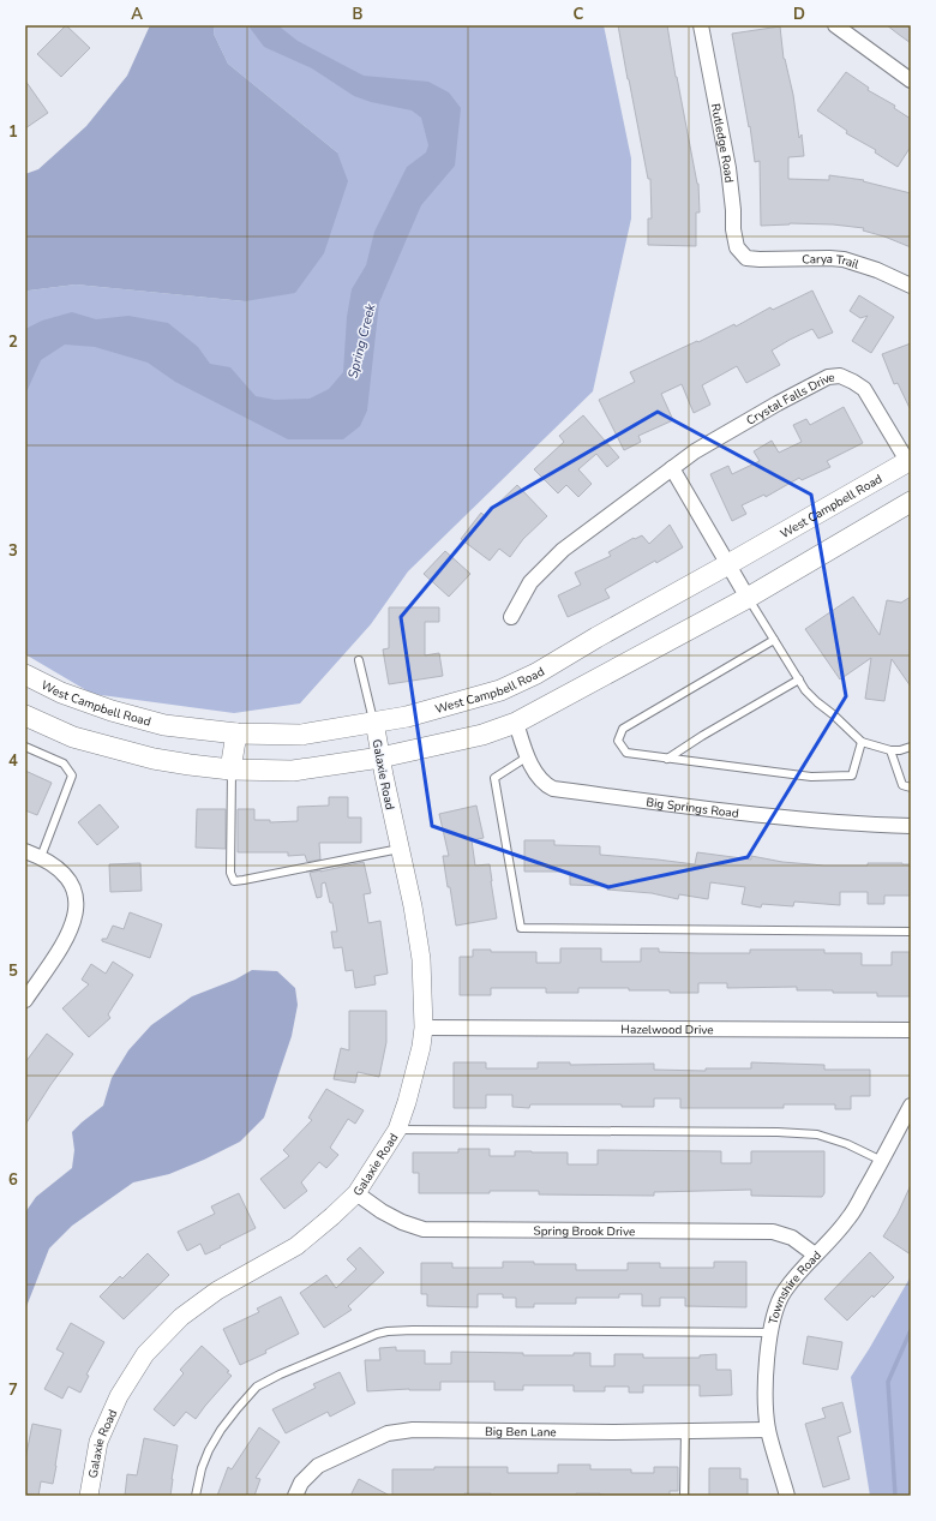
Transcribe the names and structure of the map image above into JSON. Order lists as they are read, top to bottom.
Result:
{
  "streets": {
    "main road": ["West Campbell Road"],
    "street": [
      "Rutledge Road",
      "Carya Trail",
      "Crystal Falls Drive",
      "Galaxie Road",
      "Big Springs Road",
      "Hazelwood Drive",
      "Spring Brook Drive",
      "Townshire Road",
      "Big Ben Lane"
    ]
  },
  "crossings": [
    ["Rutledge Road", "Carya Trail"],
    ["Crystal Falls Drive", "West Campbell Road"],
    ["West Campbell Road", "Galaxie Road"],
    ["Galaxie Road", "Hazelwood Drive"],
    ["Galaxie Road", "Spring Brook Drive"],
    ["Spring Brook Drive", "Townshire Road"],
    ["Townshire Road", "Big Ben Lane"]
  ],
  "water": ["Spring Creek"],
  "grid": {
    "columns": [
      "A",
      "B",
      "C",
      "D"
    ],
    "rows": [
      "1",
      "2",
      "3",
      "4",
      "5",
      "6",
      "7"
    ]
  }
}
